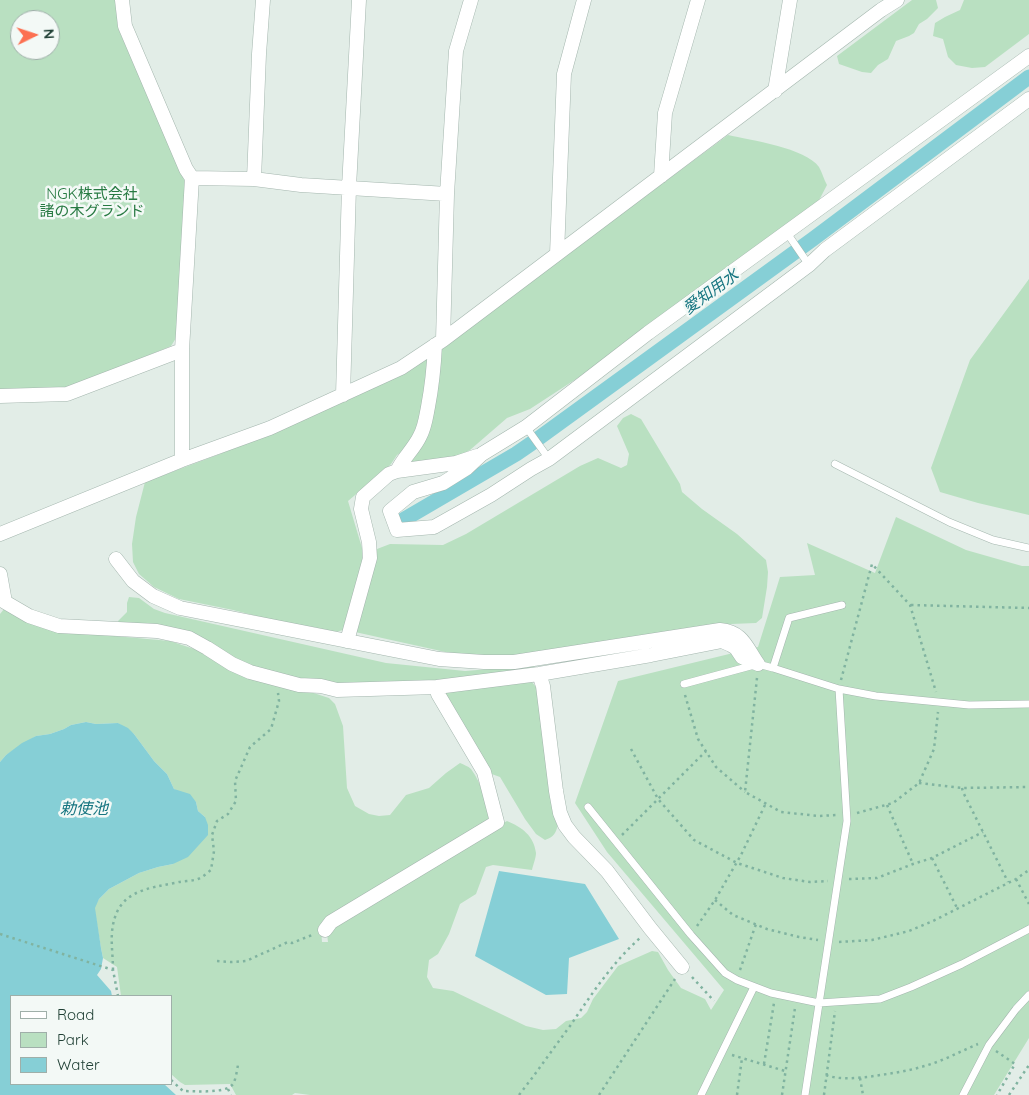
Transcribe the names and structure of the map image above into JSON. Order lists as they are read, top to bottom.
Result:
{
  "water": ["愛知用水", "勅使池"],
  "parks": ["NGK株式会社 諸の木グランド"],
  "legend": ["Road", "Park", "Water"],
  "north": "right"
}
